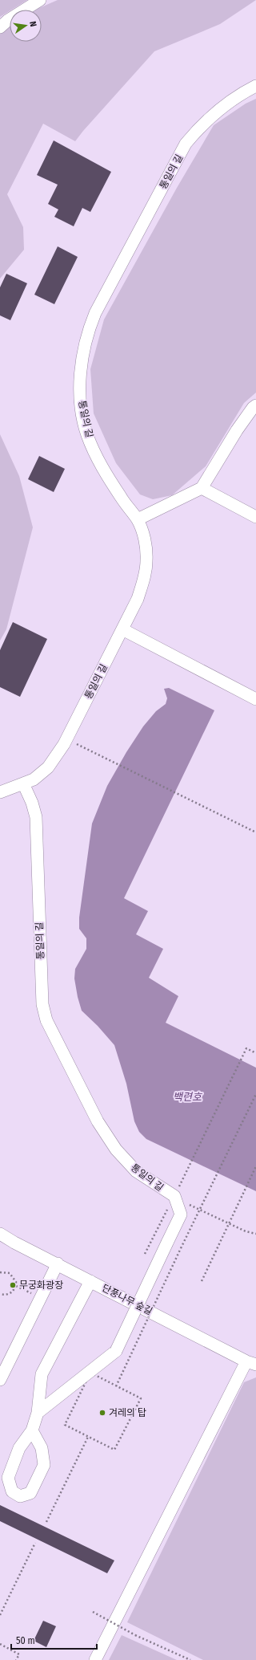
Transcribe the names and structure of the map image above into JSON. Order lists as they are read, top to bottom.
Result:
{
  "streets": {
    "lane": ["통일의 길", "단풍나무 숲길"]
  },
  "water": ["백련호"],
  "places": ["무궁화광장", "겨레의 탑"],
  "scale_bar": "50 m",
  "north": "right"
}
